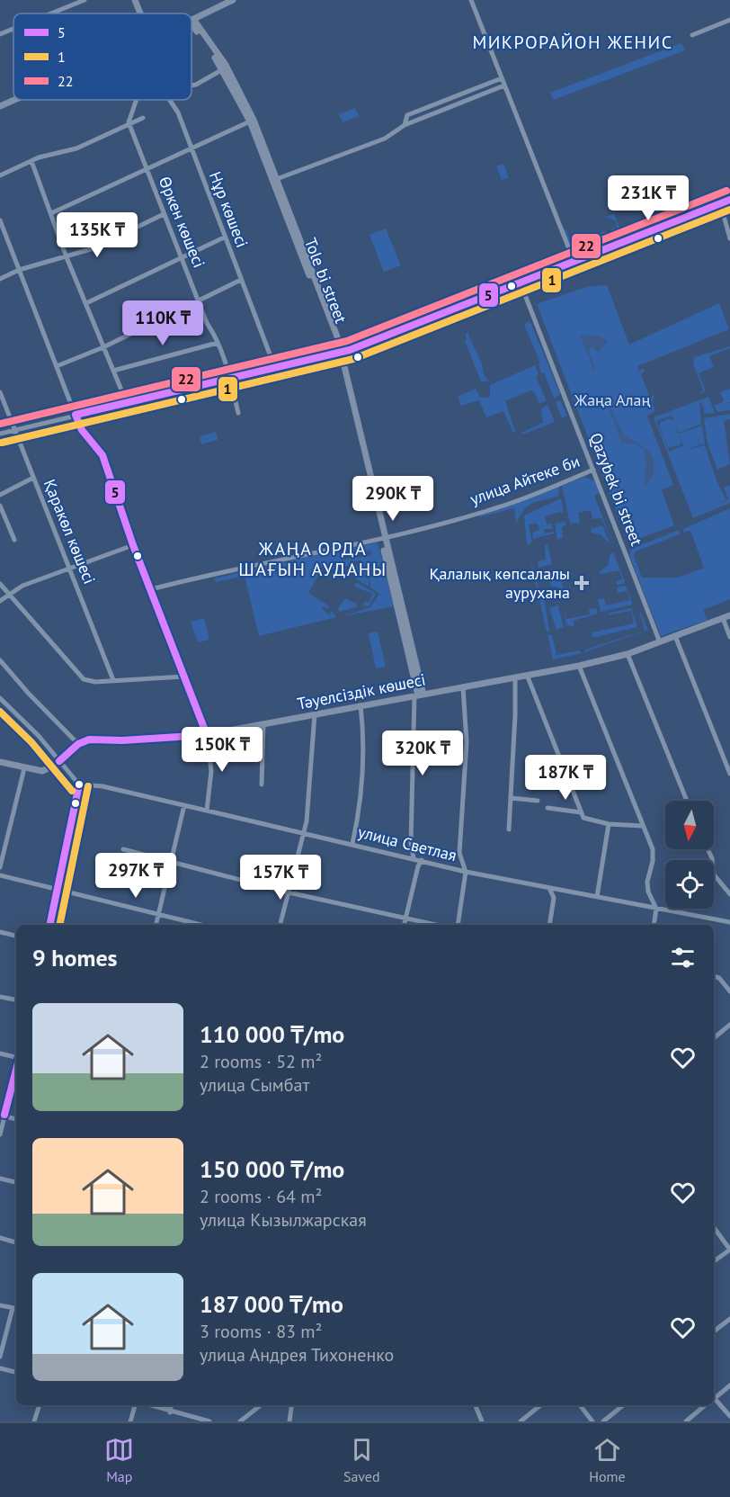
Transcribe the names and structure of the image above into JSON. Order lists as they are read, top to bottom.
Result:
{
  "streets": {
    "main road": ["Tole bi street", "Тәуелсіздік көшесі"],
    "street": [
      "Нұр көшесі",
      "Өркен көшесі",
      "улица Айтеке би",
      "Qazybek bi street",
      "Қаракөл көшесі",
      "улица Светлая"
    ]
  },
  "crossings": [
    ["Tole bi street", "улица Айтеке би"],
    ["Tole bi street", "Тәуелсіздік көшесі"],
    ["улица Айтеке би", "Qazybek bi street"],
    ["Qazybek bi street", "Тәуелсіздік көшесі"]
  ],
  "districts": ["МИКРОРАЙОН ЖЕНИС", "ЖАҢА ОРДА ШАҒЫН АУДАНЫ"],
  "parks": ["Жаңа Алаң"],
  "places": {
    "health": ["Қалалық көпсалалы аурухана"]
  },
  "lines": ["transit line 22", "transit line 5", "transit line 1"],
  "legend": ["5", "1", "22"],
  "north": "bottom",
  "page": {
    "price": [
      "231K ₸",
      "135K ₸",
      "110K ₸",
      "290K ₸",
      "150K ₸",
      "320K ₸",
      "187K ₸",
      "297K ₸",
      "157K ₸"
    ],
    "heading": "9 homes",
    "list": [
      {
        "name": "110 000 ₸/mo",
        "note": "2 rooms · 52 m² · улица Сымбат"
      },
      {
        "name": "150 000 ₸/mo",
        "note": "2 rooms · 64 m² · улица Кызылжарская"
      },
      {
        "name": "187 000 ₸/mo",
        "note": "3 rooms · 83 m² · улица Андрея Тихоненко"
      }
    ],
    "tabs": ["Map", "Saved", "Home"]
  }
}
